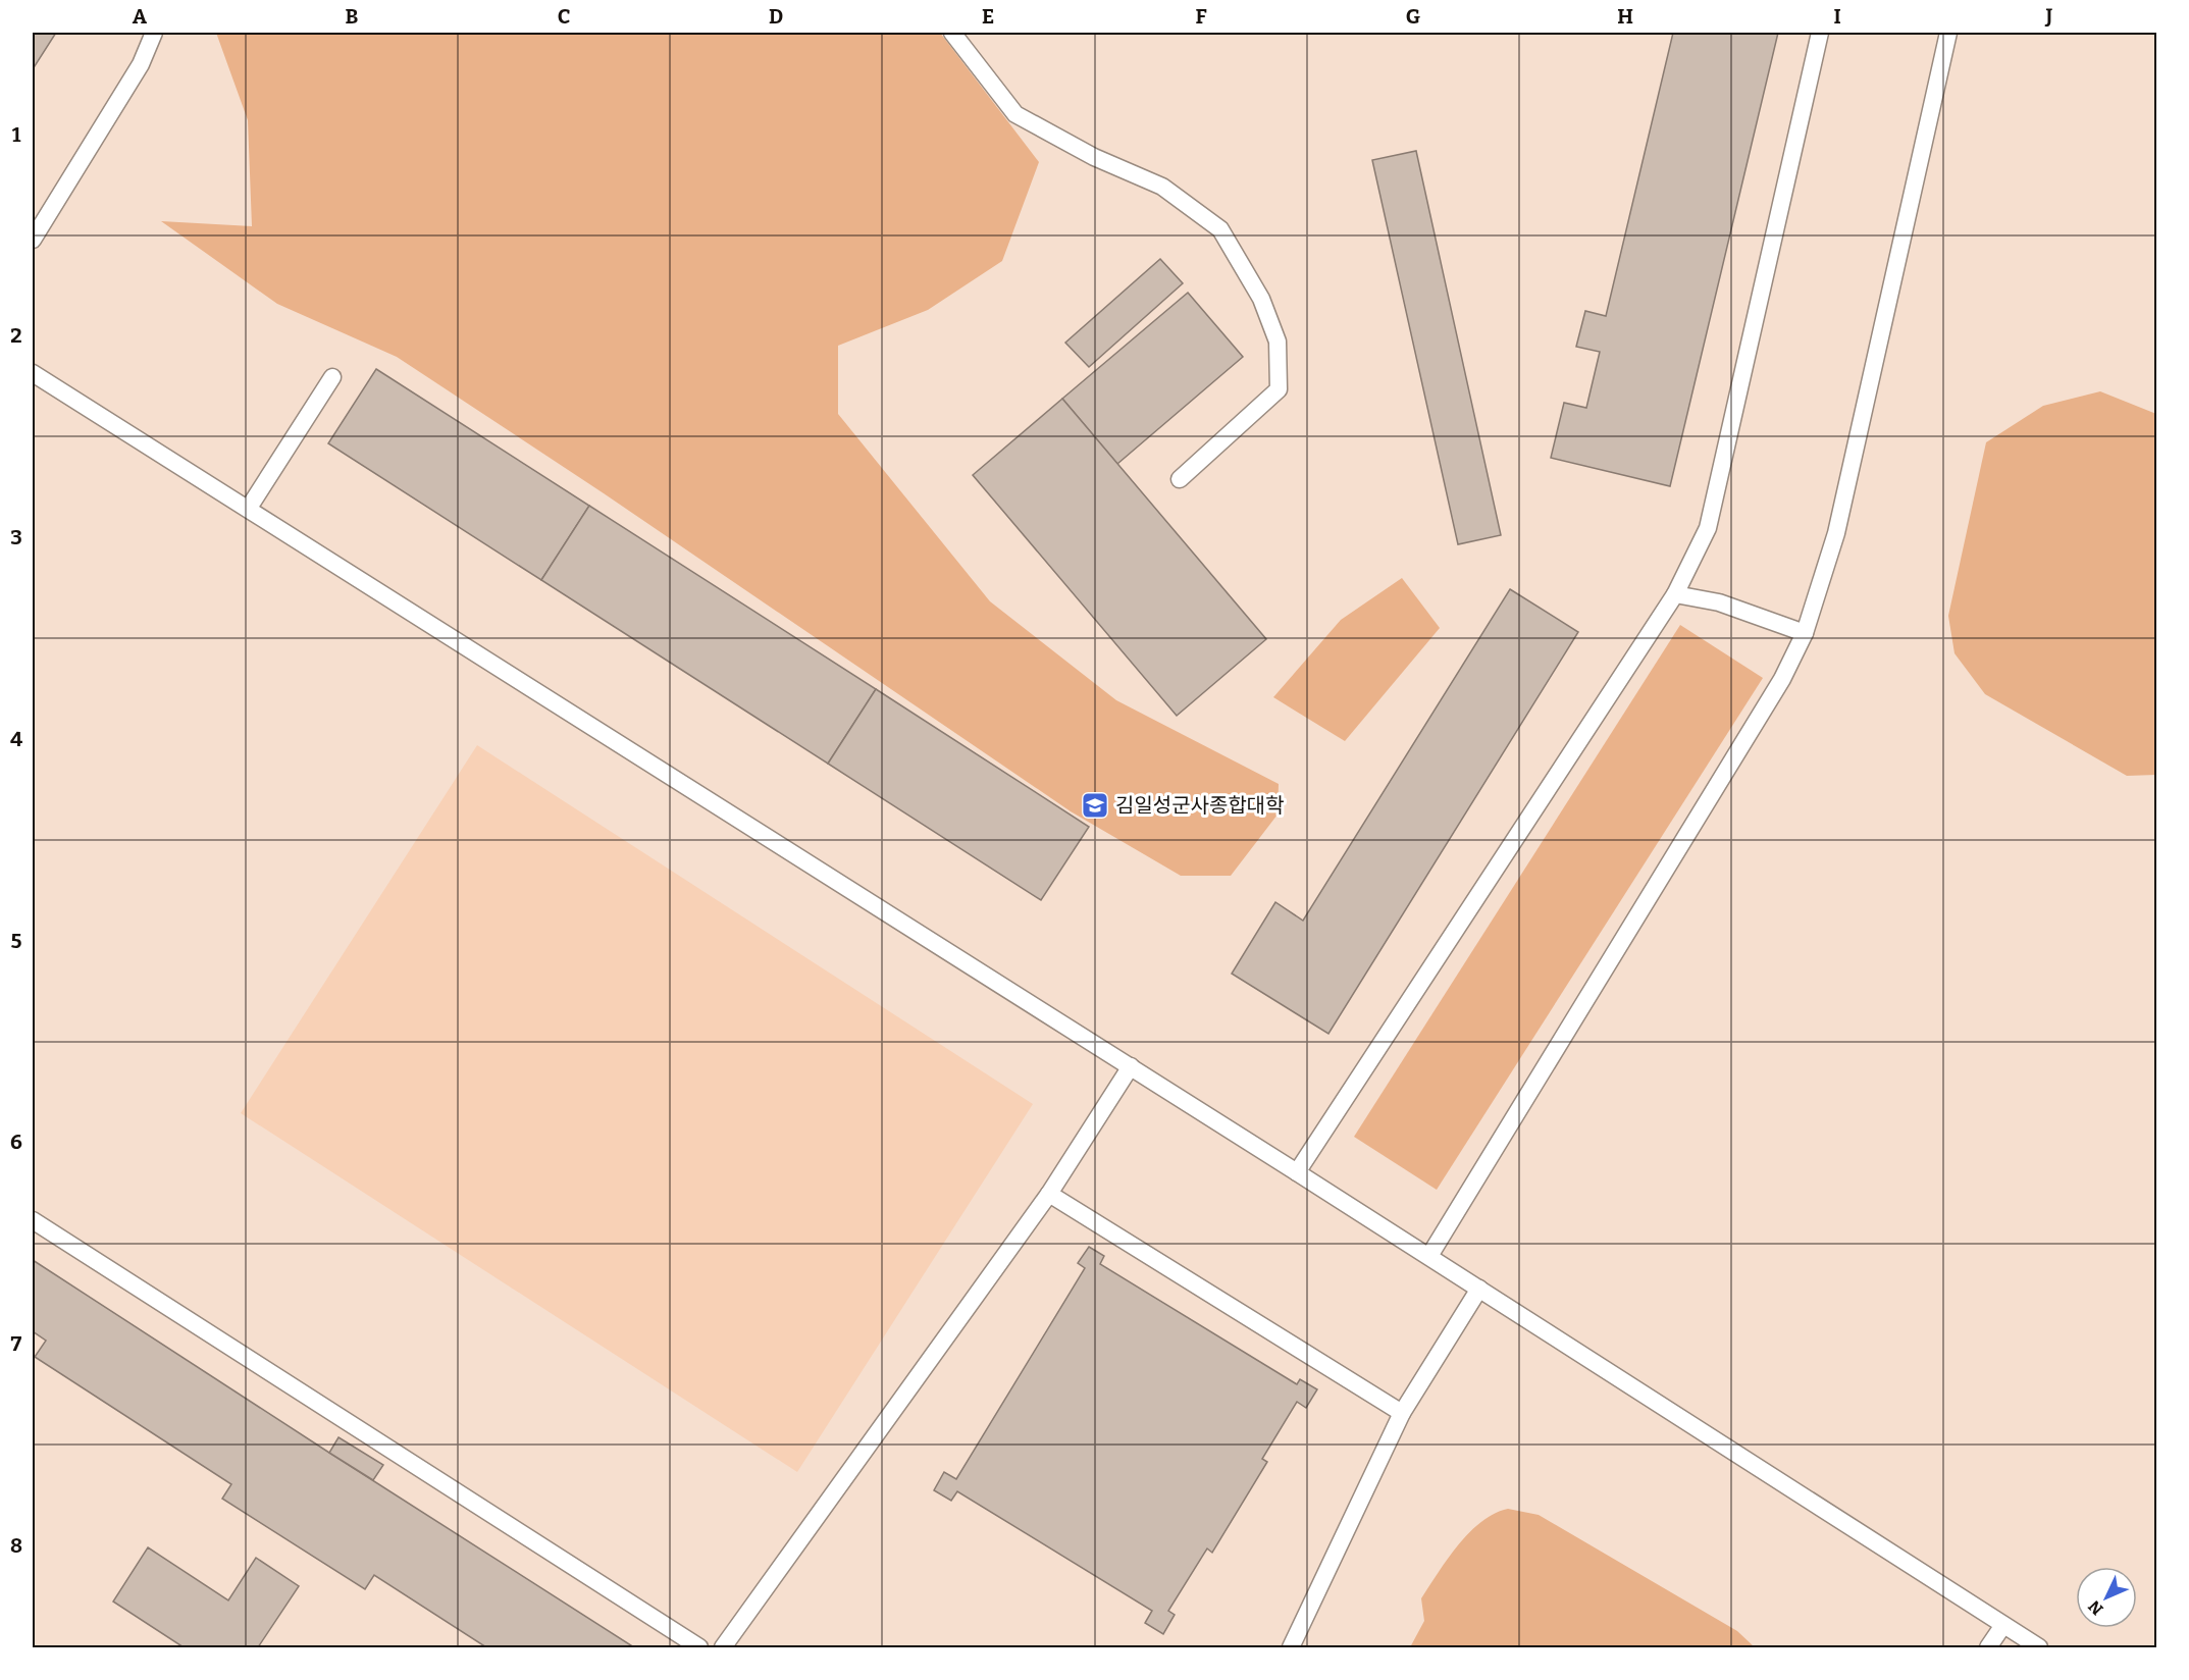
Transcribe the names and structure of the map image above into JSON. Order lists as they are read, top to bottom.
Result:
{
  "places": {
    "school or university": ["김일성군사종합대학"]
  },
  "north": "bottom left",
  "grid": {
    "columns": [
      "A",
      "B",
      "C",
      "D",
      "E",
      "F",
      "G",
      "H",
      "I",
      "J"
    ],
    "rows": [
      "1",
      "2",
      "3",
      "4",
      "5",
      "6",
      "7",
      "8"
    ]
  }
}
